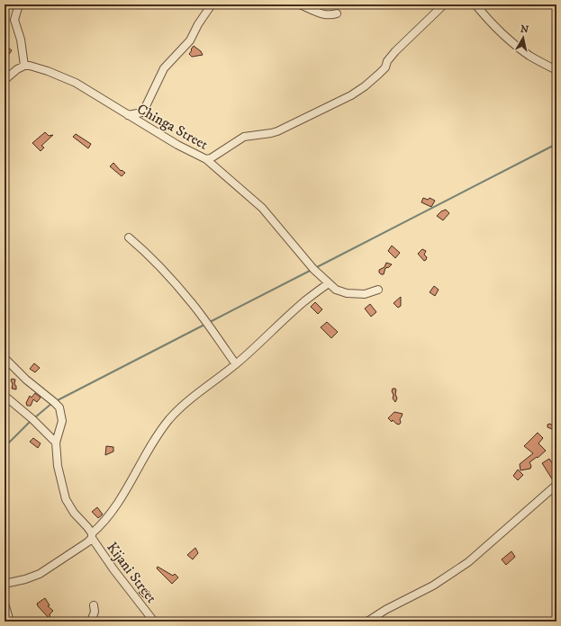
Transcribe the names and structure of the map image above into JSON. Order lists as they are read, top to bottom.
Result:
{
  "streets": {
    "street": ["Chinga Street", "Kijani Street"]
  },
  "north": "top"
}
